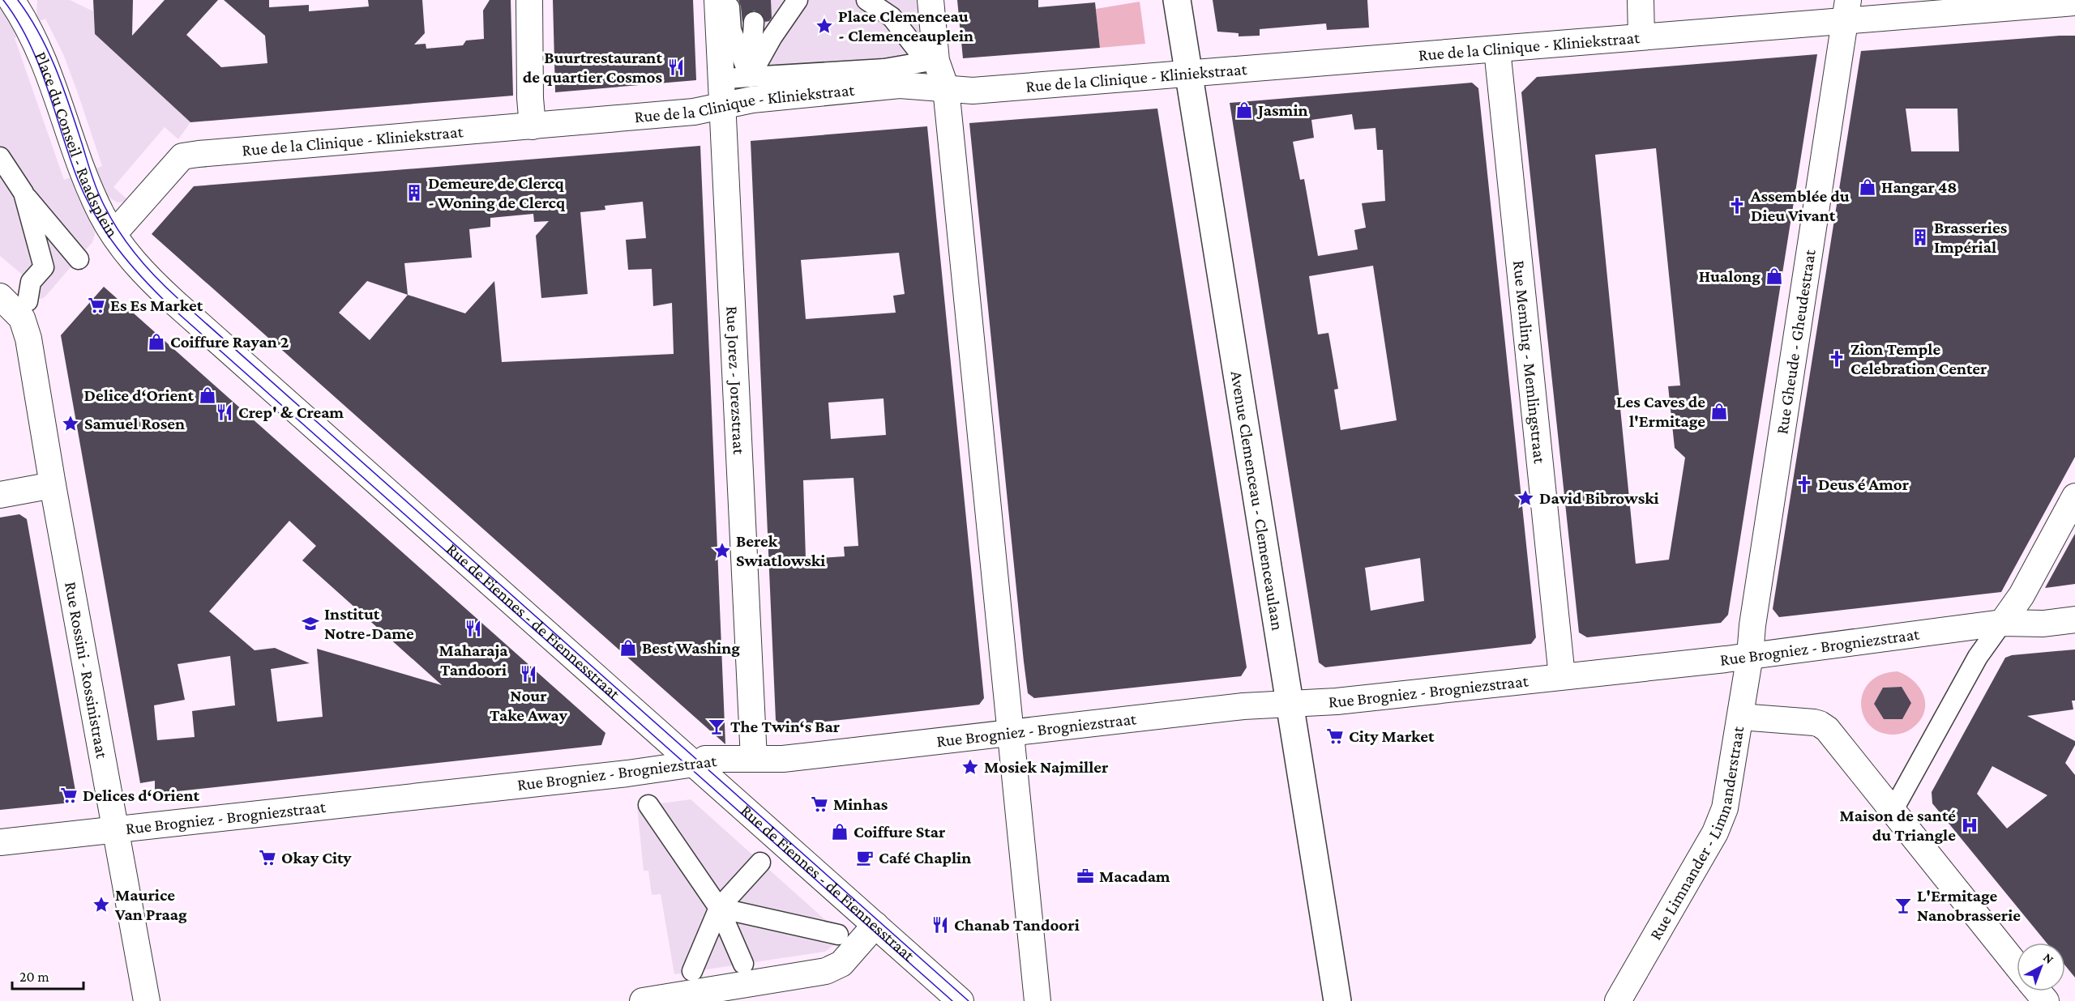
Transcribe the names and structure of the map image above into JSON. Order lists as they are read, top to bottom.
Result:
{
  "streets": {
    "street": [
      "Rue de la Clinique - Kliniekstraat",
      "Place du Conseil - Raadsplein",
      "Rue Gheude - Gheudestraat",
      "Rue Memling - Memlingstraat",
      "Rue Jorez - Jorezstraat",
      "Avenue Clemenceau - Clemenceaulaan",
      "Rue de Fiennes - de Fiennesstraat",
      "Rue Brogniez - Brogniezstraat",
      "Rue Rossini - Rossinistraat",
      "Rue Limnander - Limnanderstraat"
    ]
  },
  "crossings": [
    ["Rue de la Clinique - Kliniekstraat", "Place du Conseil - Raadsplein"],
    ["Rue de la Clinique - Kliniekstraat", "Rue Gheude - Gheudestraat"],
    ["Rue de la Clinique - Kliniekstraat", "Rue Memling - Memlingstraat"],
    ["Rue de la Clinique - Kliniekstraat", "Rue Jorez - Jorezstraat"],
    ["Rue de la Clinique - Kliniekstraat", "Avenue Clemenceau - Clemenceaulaan"],
    ["Place du Conseil - Raadsplein", "Rue de Fiennes - de Fiennesstraat"],
    ["Rue Gheude - Gheudestraat", "Rue Brogniez - Brogniezstraat"],
    ["Rue Gheude - Gheudestraat", "Rue Limnander - Limnanderstraat"],
    ["Rue Memling - Memlingstraat", "Rue Brogniez - Brogniezstraat"],
    ["Rue Jorez - Jorezstraat", "Rue Brogniez - Brogniezstraat"],
    ["Avenue Clemenceau - Clemenceaulaan", "Rue Brogniez - Brogniezstraat"],
    ["Rue de Fiennes - de Fiennesstraat", "Rue Brogniez - Brogniezstraat"],
    ["Rue Brogniez - Brogniezstraat", "Rue Rossini - Rossinistraat"],
    ["Rue Brogniez - Brogniezstraat", "Rue Limnander - Limnanderstraat"]
  ],
  "places": {
    "place": [
      "Place Clemenceau - Clemenceauplein",
      "Samuel Rosen",
      "David Bibrowski",
      "Berek Swiatlowski",
      "Mosiek Najmiller",
      "Maurice Van Praag"
    ],
    "restaurant": [
      "Buurtrestaurant de quartier Cosmos",
      "Crep' & Cream",
      "Maharaja Tandoori",
      "Nour Take Away",
      "Chanab Tandoori"
    ],
    "shop": [
      "Jasmin",
      "Hangar 48",
      "Hualong",
      "Coiffure Rayan 2",
      "Delice d‘Orient",
      "Les Caves de l'Ermitage",
      "Best Washing",
      "Coiffure Star"
    ],
    "building": ["Demeure de Clercq - Woning de Clercq", "Brasseries Impérial"],
    "church": ["Assemblée du Dieu Vivant", "Zion Temple Celebration Center", "Deus é Amor"],
    "supermarket": [
      "Es Es Market",
      "City Market",
      "Delices d‘Orient",
      "Minhas",
      "Okay City"
    ],
    "school or university": ["Institut Notre-Dame"],
    "bar": ["The Twin‘s Bar", "L'Ermitage Nanobrasserie"],
    "hospital": ["Maison de santé du Triangle"],
    "cafe": ["Café Chaplin"],
    "office": ["Macadam"]
  },
  "scale_bar": "20 m",
  "north": "top right"
}
